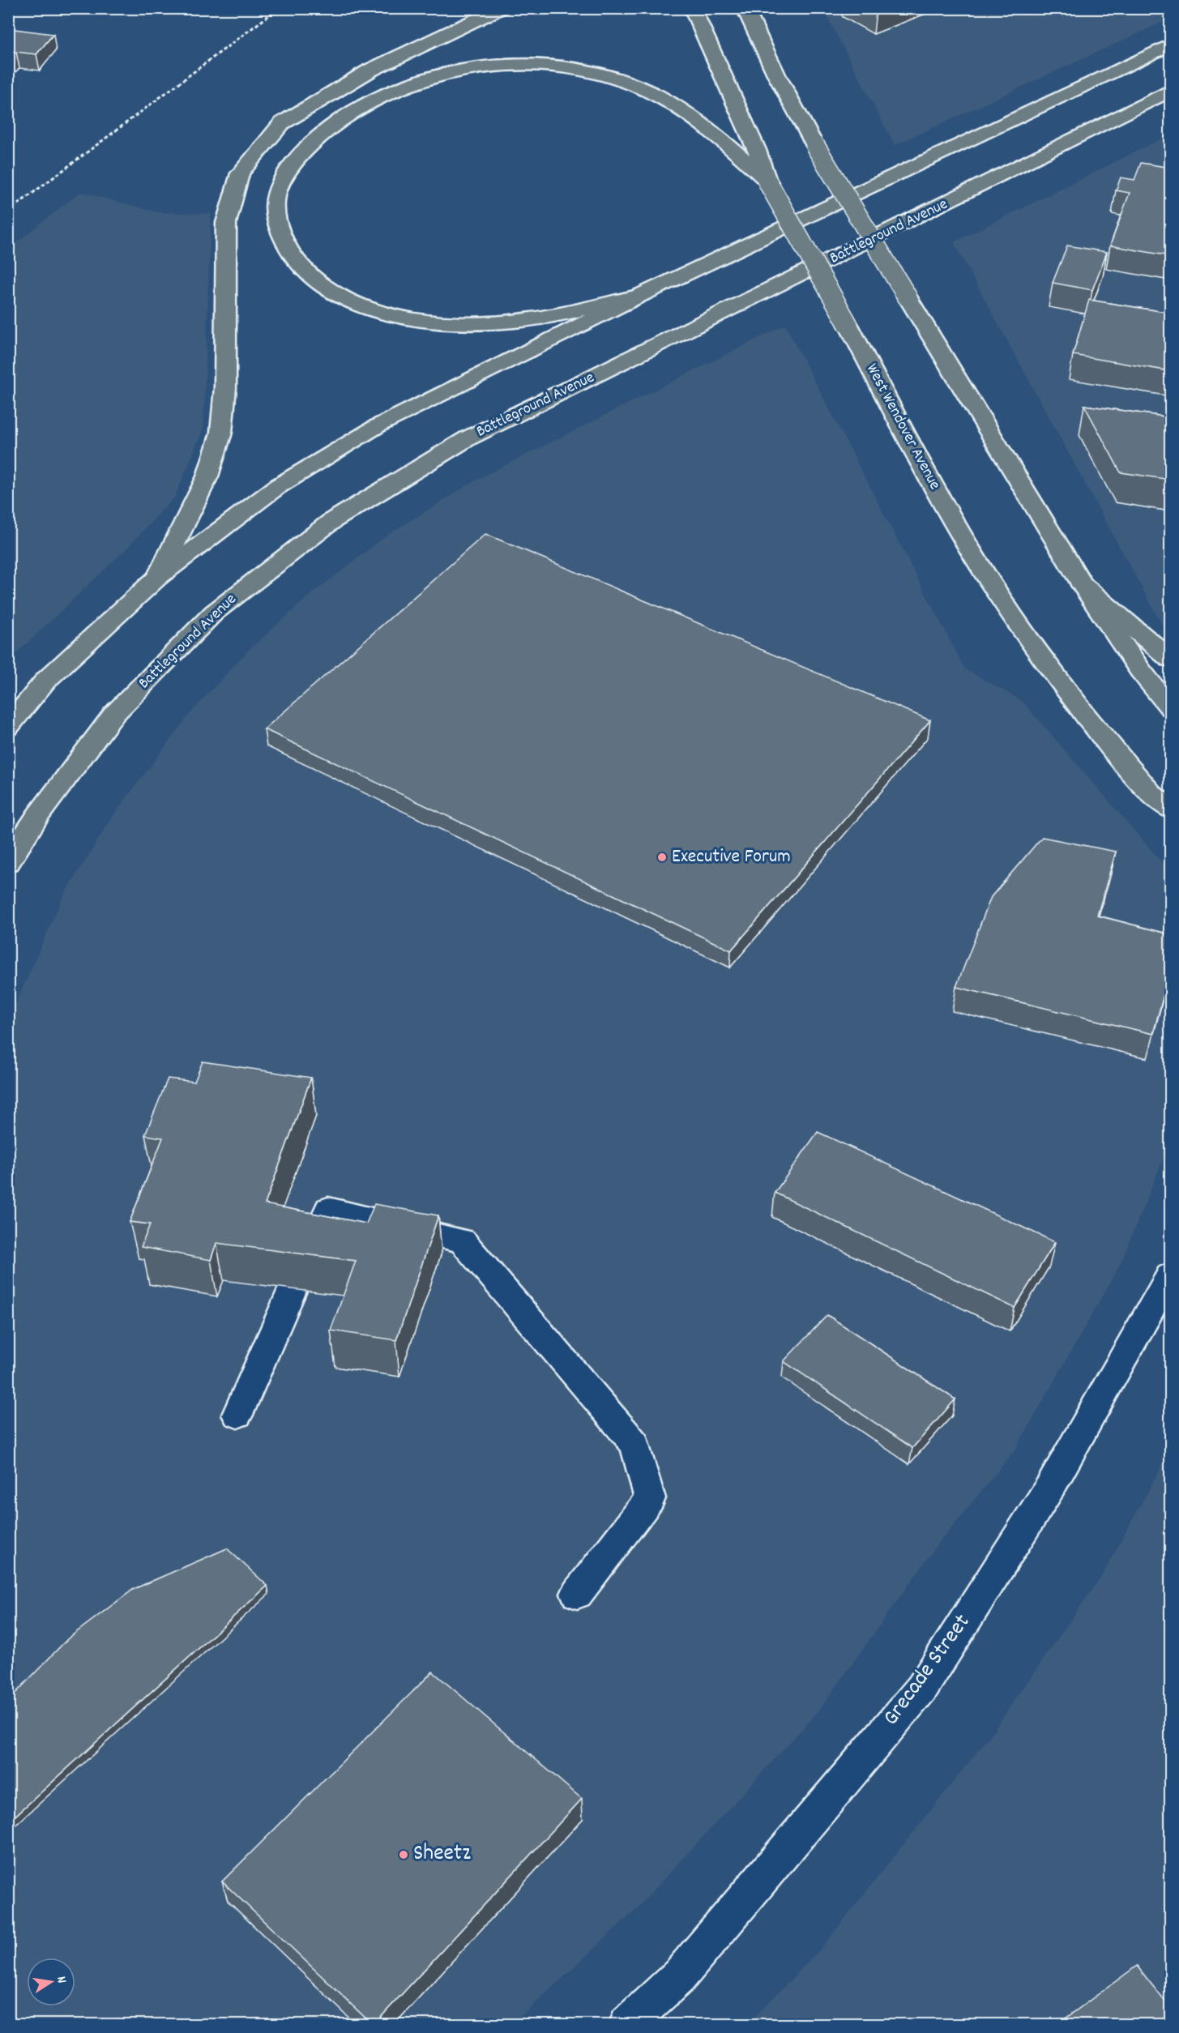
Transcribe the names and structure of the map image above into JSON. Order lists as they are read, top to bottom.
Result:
{
  "streets": {
    "main road": ["Battleground Avenue", "West Wendover Avenue"],
    "street": ["Grecade Street"]
  },
  "places": ["Executive Forum", "Sheetz"],
  "north": "right"
}
